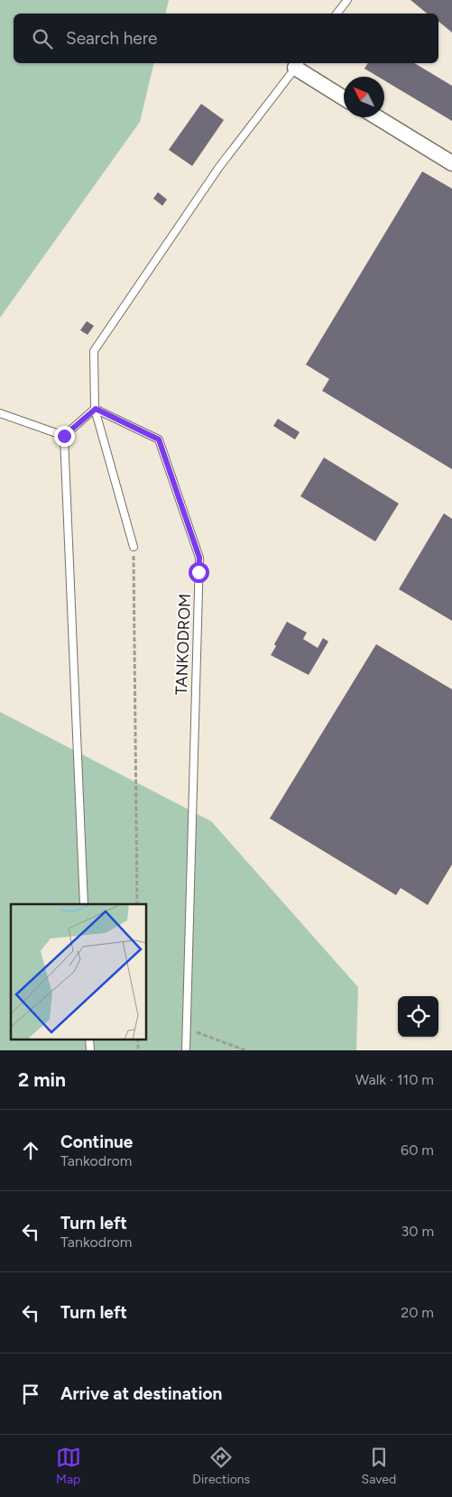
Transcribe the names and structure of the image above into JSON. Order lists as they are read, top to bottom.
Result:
{
  "streets": {
    "lane": ["TANKODROM"]
  },
  "north": "top left",
  "page": {
    "search": "Search here",
    "heading": ["2 min", "Walk · 110 m"],
    "list": [
      ["Continue", "Tankodrom", "60 m"],
      ["Turn left", "Tankodrom", "30 m"],
      ["Turn left", "20 m"],
      "Arrive at destination"
    ],
    "nav": ["Map", "Directions", "Saved"]
  }
}
